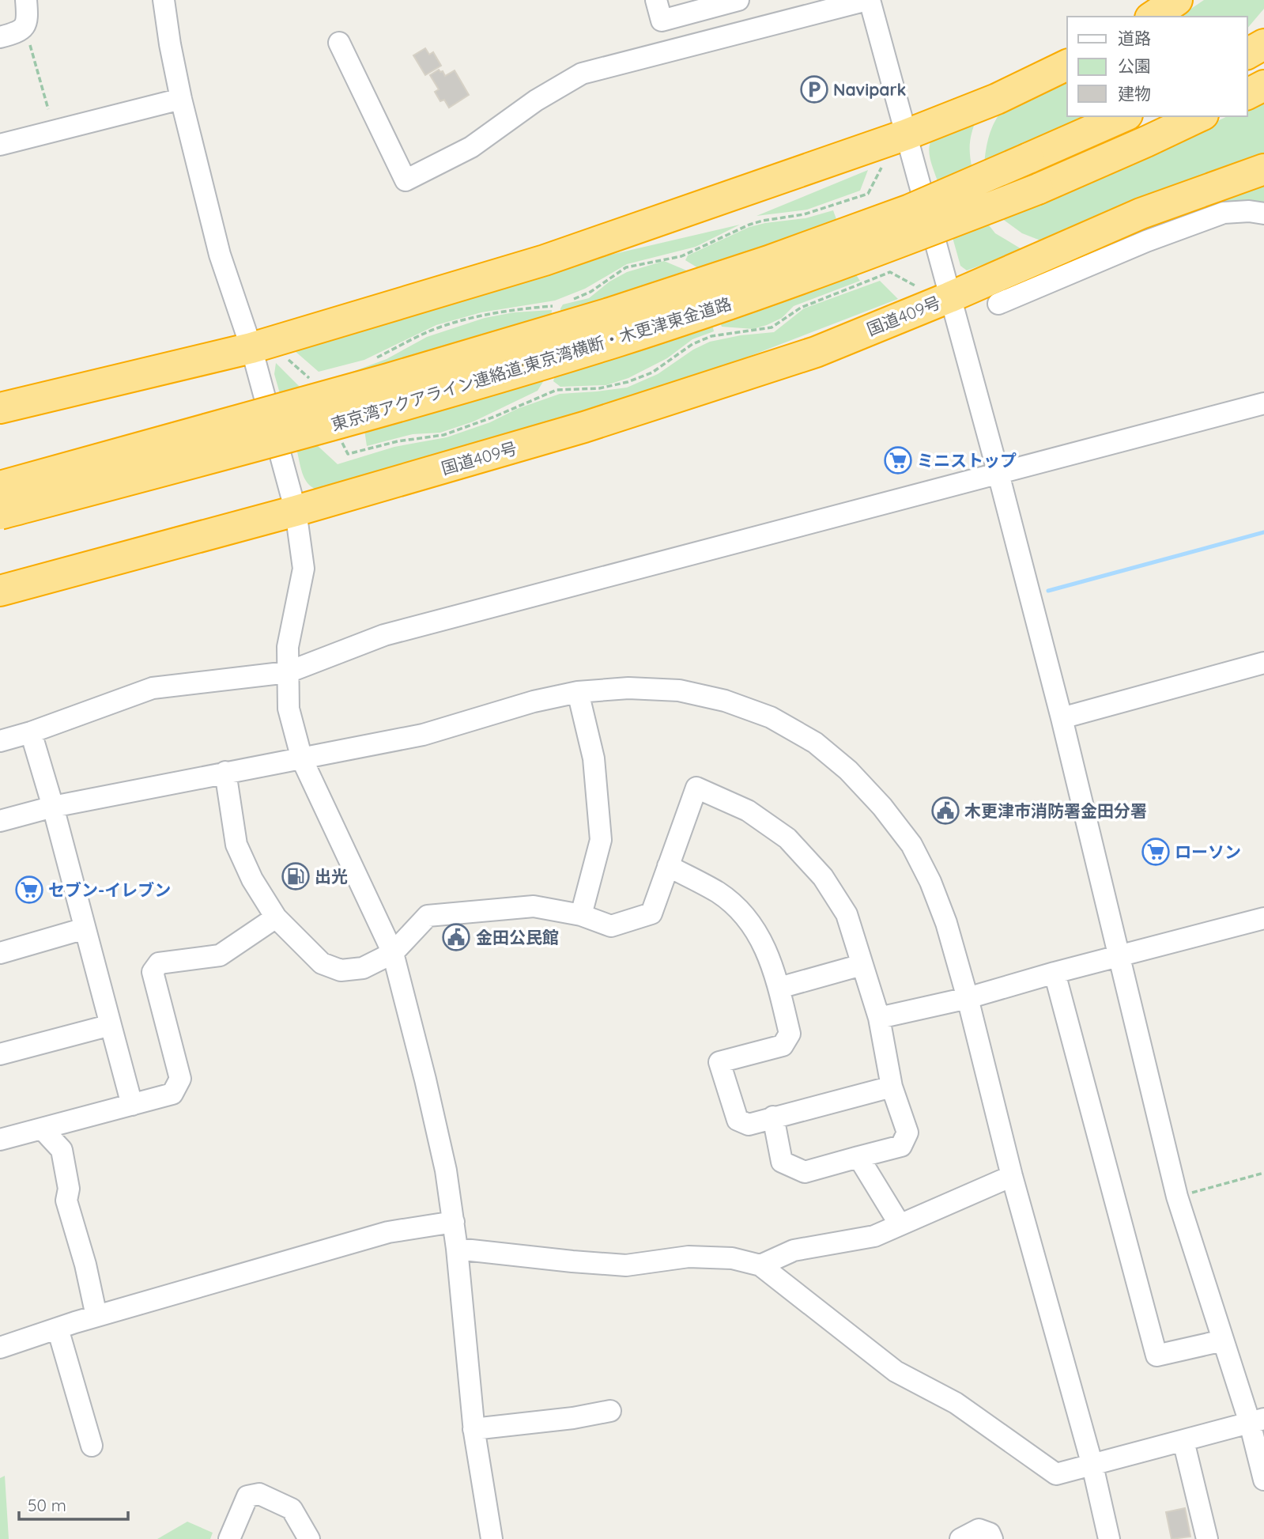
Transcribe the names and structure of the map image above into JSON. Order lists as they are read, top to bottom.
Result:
{
  "streets": {
    "highway": ["国道409号", "東京湾アクアライン連絡道;東京湾横断・木更津東金道路"]
  },
  "places": {
    "parking": ["Navipark"],
    "supermarket": ["ミニストップ", "ローソン", "セブン-イレブン"],
    "public building": ["木更津市消防署金田分署", "金田公民館"],
    "fuel station": ["出光"]
  },
  "legend": ["道路", "公園", "建物"],
  "scale_bar": "50 m"
}
